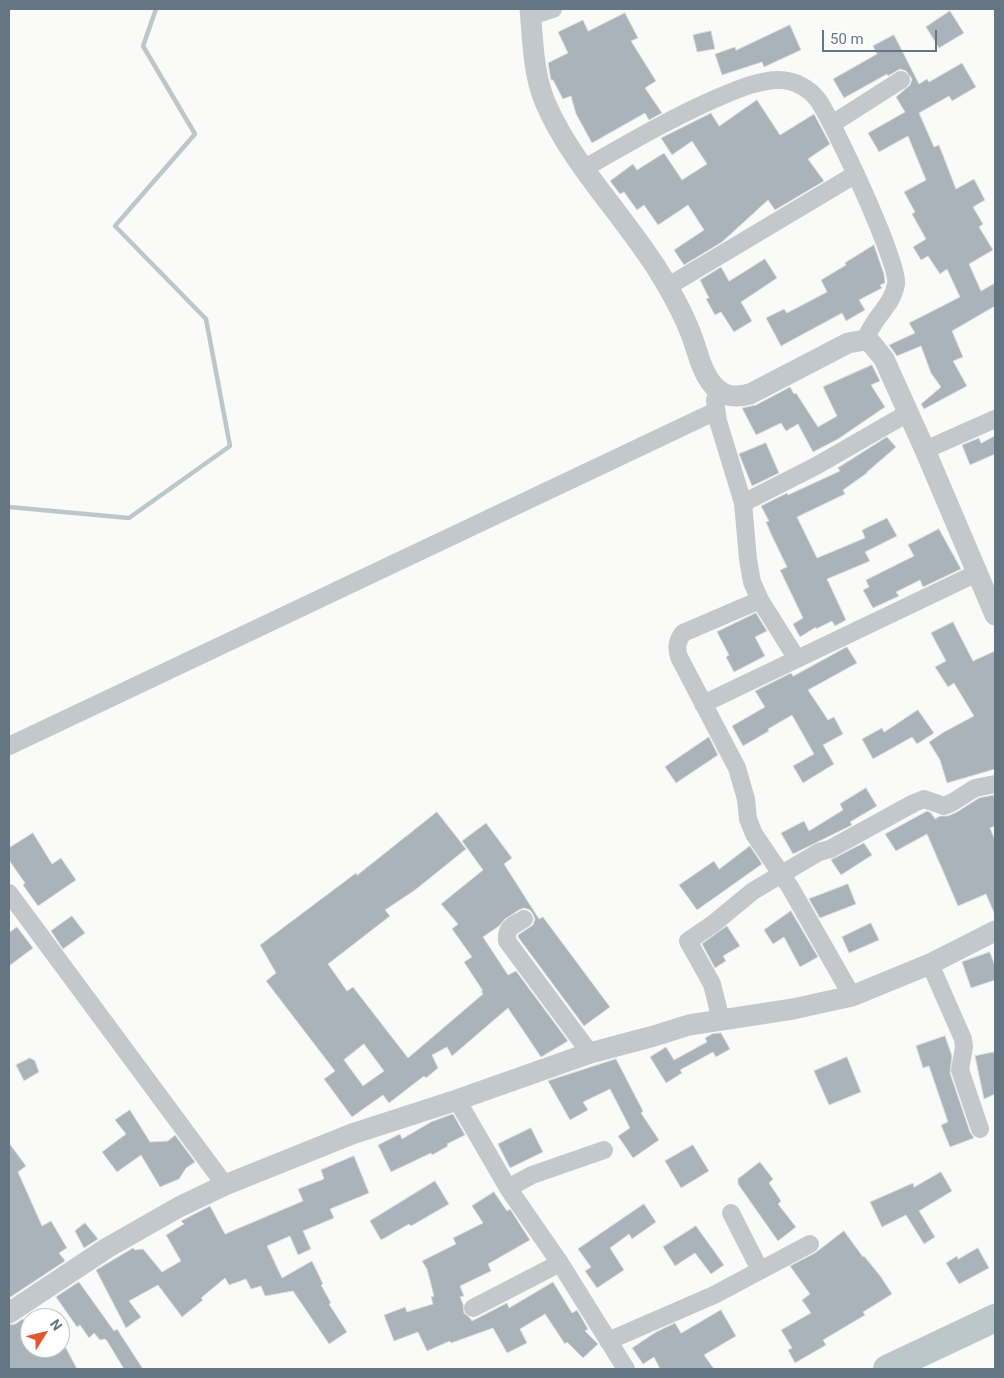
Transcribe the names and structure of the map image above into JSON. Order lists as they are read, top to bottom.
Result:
{
  "scale_bar": "50 m",
  "north": "top right"
}
